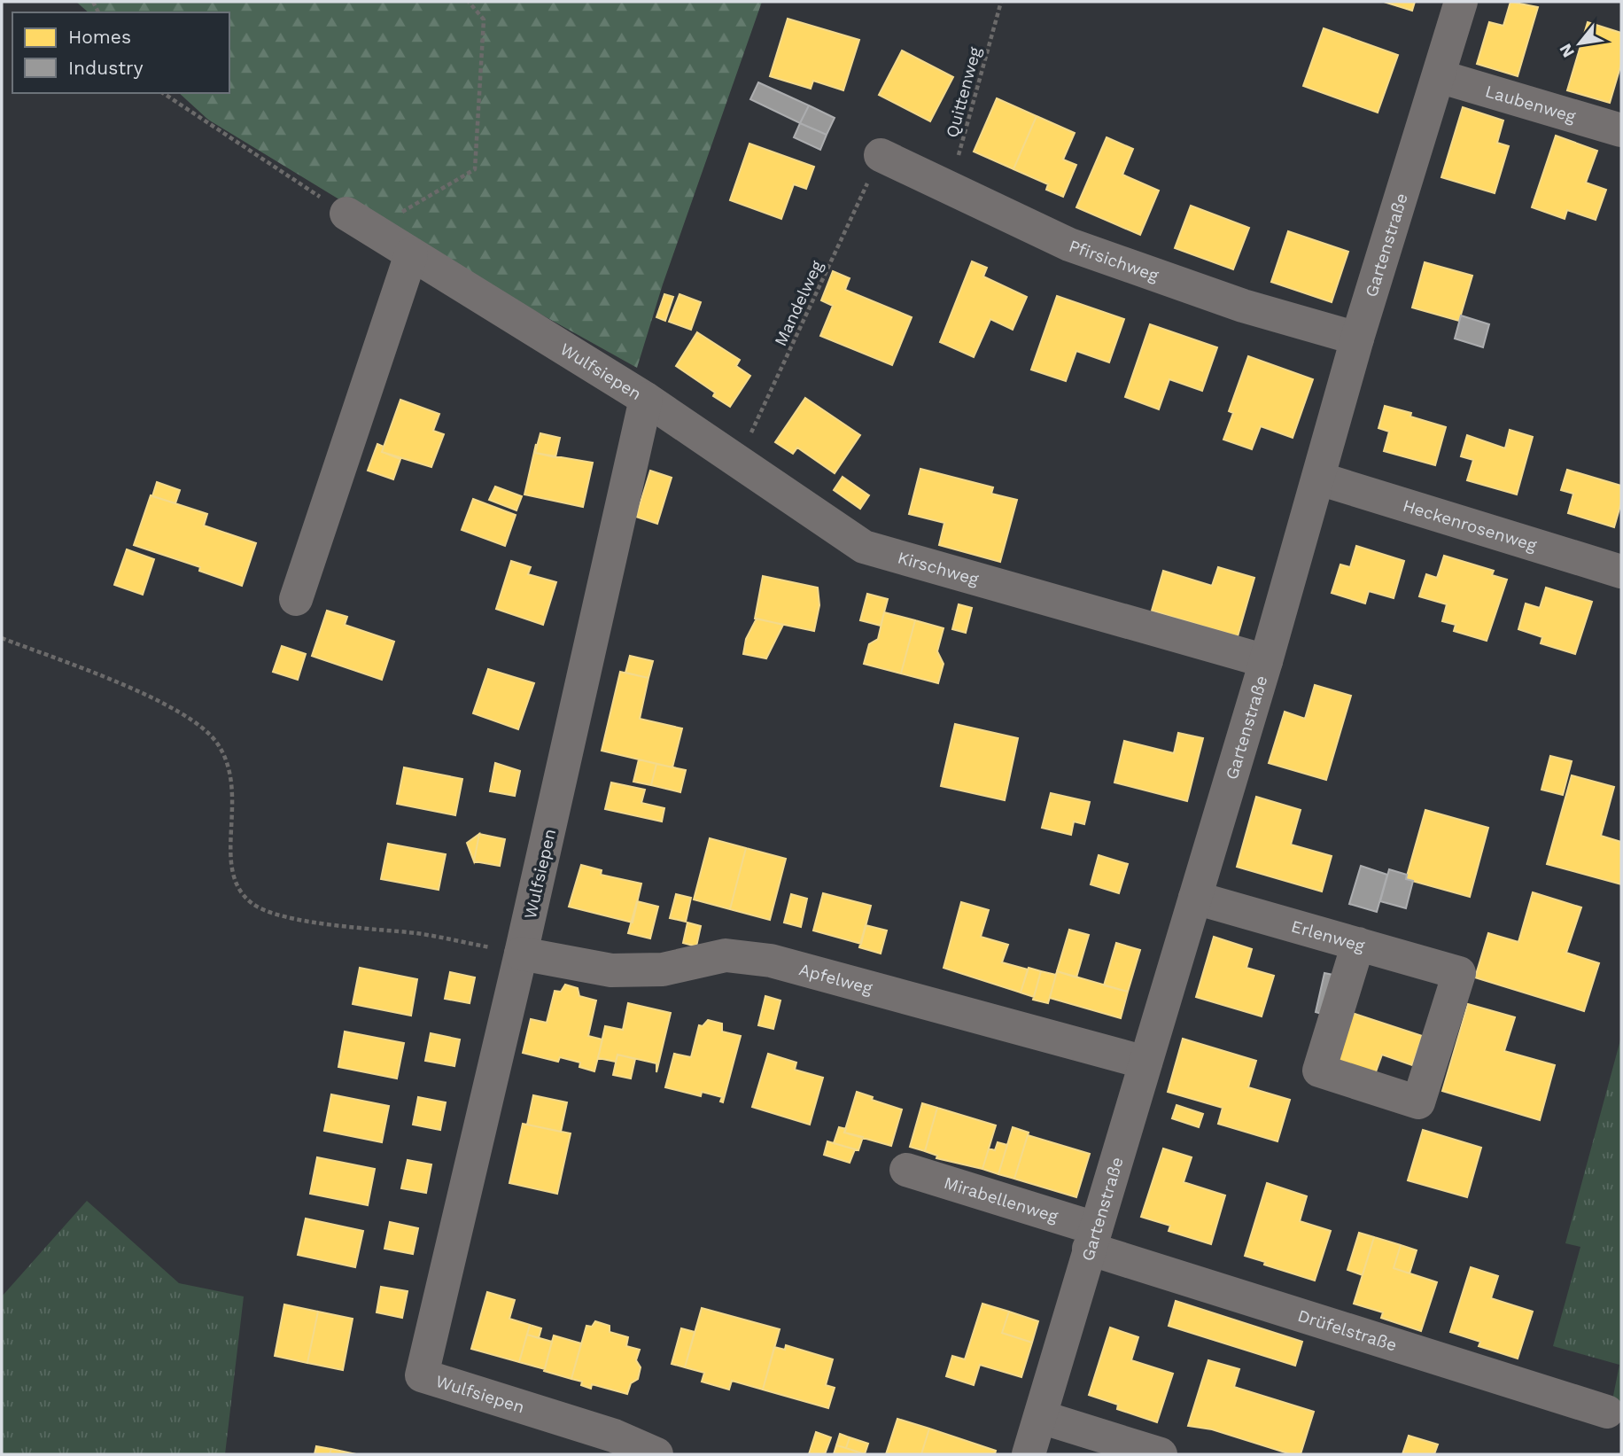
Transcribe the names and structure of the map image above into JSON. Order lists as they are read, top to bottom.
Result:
{
  "streets": {
    "street": [
      "Laubenweg",
      "Gartenstraße",
      "Pfirsichweg",
      "Wulfsiepen",
      "Heckenrosenweg",
      "Kirschweg",
      "Erlenweg",
      "Apfelweg",
      "Mirabellenweg",
      "Drüfelstraße"
    ],
    "path": ["Quittenweg", "Mandelweg"]
  },
  "crossings": [
    ["Quittenweg", "Pfirsichweg"],
    ["Laubenweg", "Gartenstraße"],
    ["Gartenstraße", "Pfirsichweg"],
    ["Gartenstraße", "Heckenrosenweg"],
    ["Gartenstraße", "Kirschweg"],
    ["Gartenstraße", "Erlenweg"],
    ["Gartenstraße", "Apfelweg"],
    ["Gartenstraße", "Mirabellenweg"],
    ["Gartenstraße", "Drüfelstraße"],
    ["Pfirsichweg", "Mandelweg"],
    ["Mandelweg", "Kirschweg"],
    ["Wulfsiepen", "Kirschweg"],
    ["Wulfsiepen", "Apfelweg"],
    ["Mirabellenweg", "Drüfelstraße"]
  ],
  "legend": ["Homes", "Industry"],
  "north": "bottom left"
}
